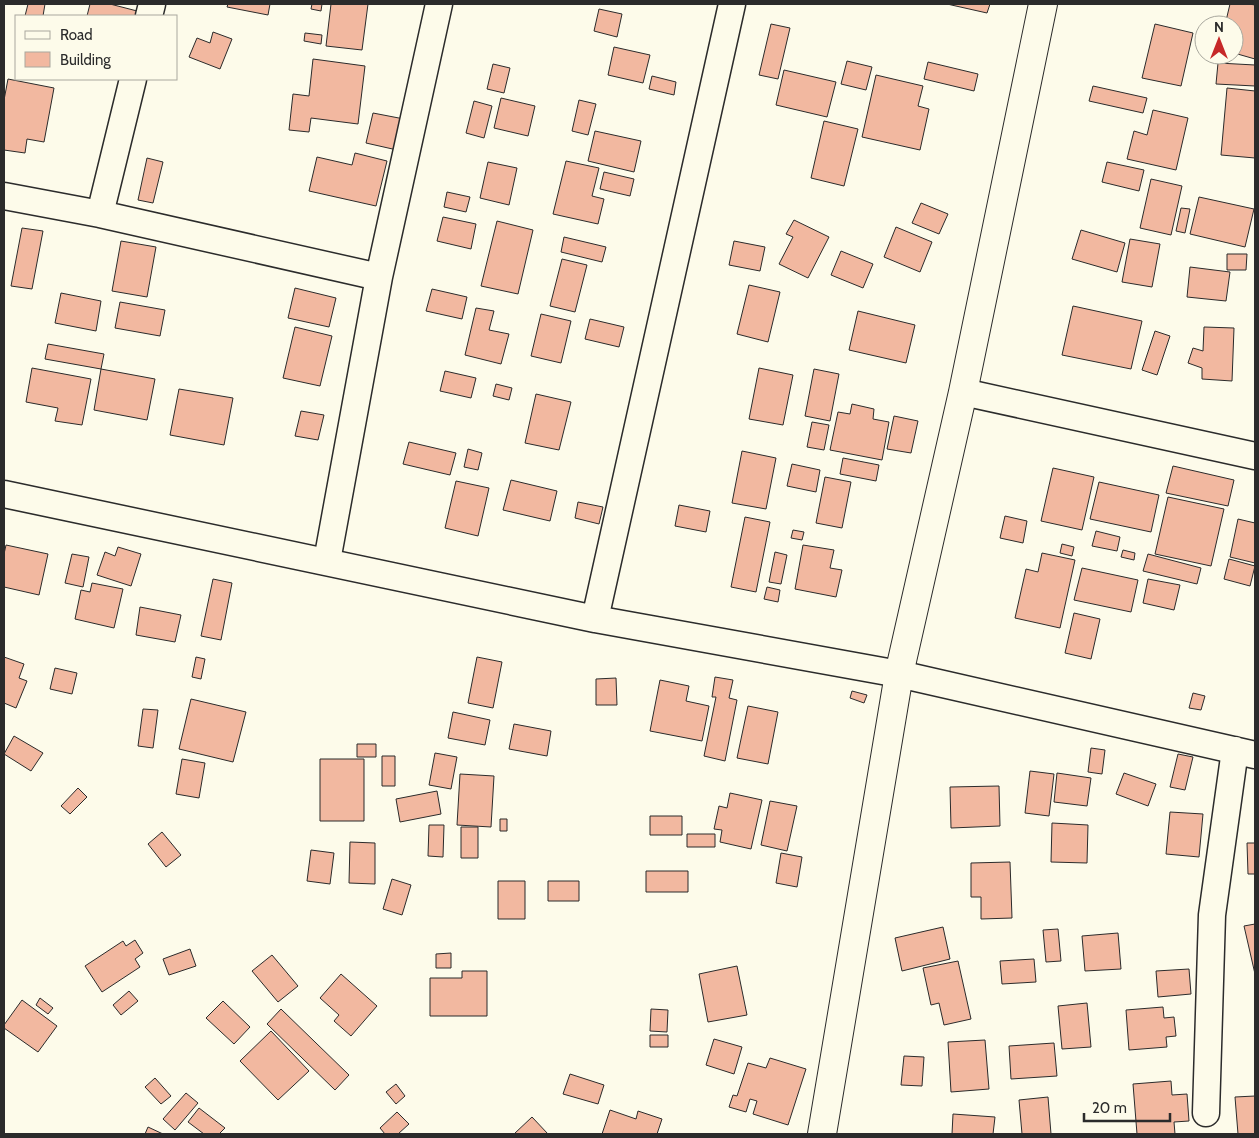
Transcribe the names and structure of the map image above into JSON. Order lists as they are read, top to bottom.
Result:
{
  "legend": ["Road", "Building"],
  "scale_bar": "20 m",
  "north": "top"
}
